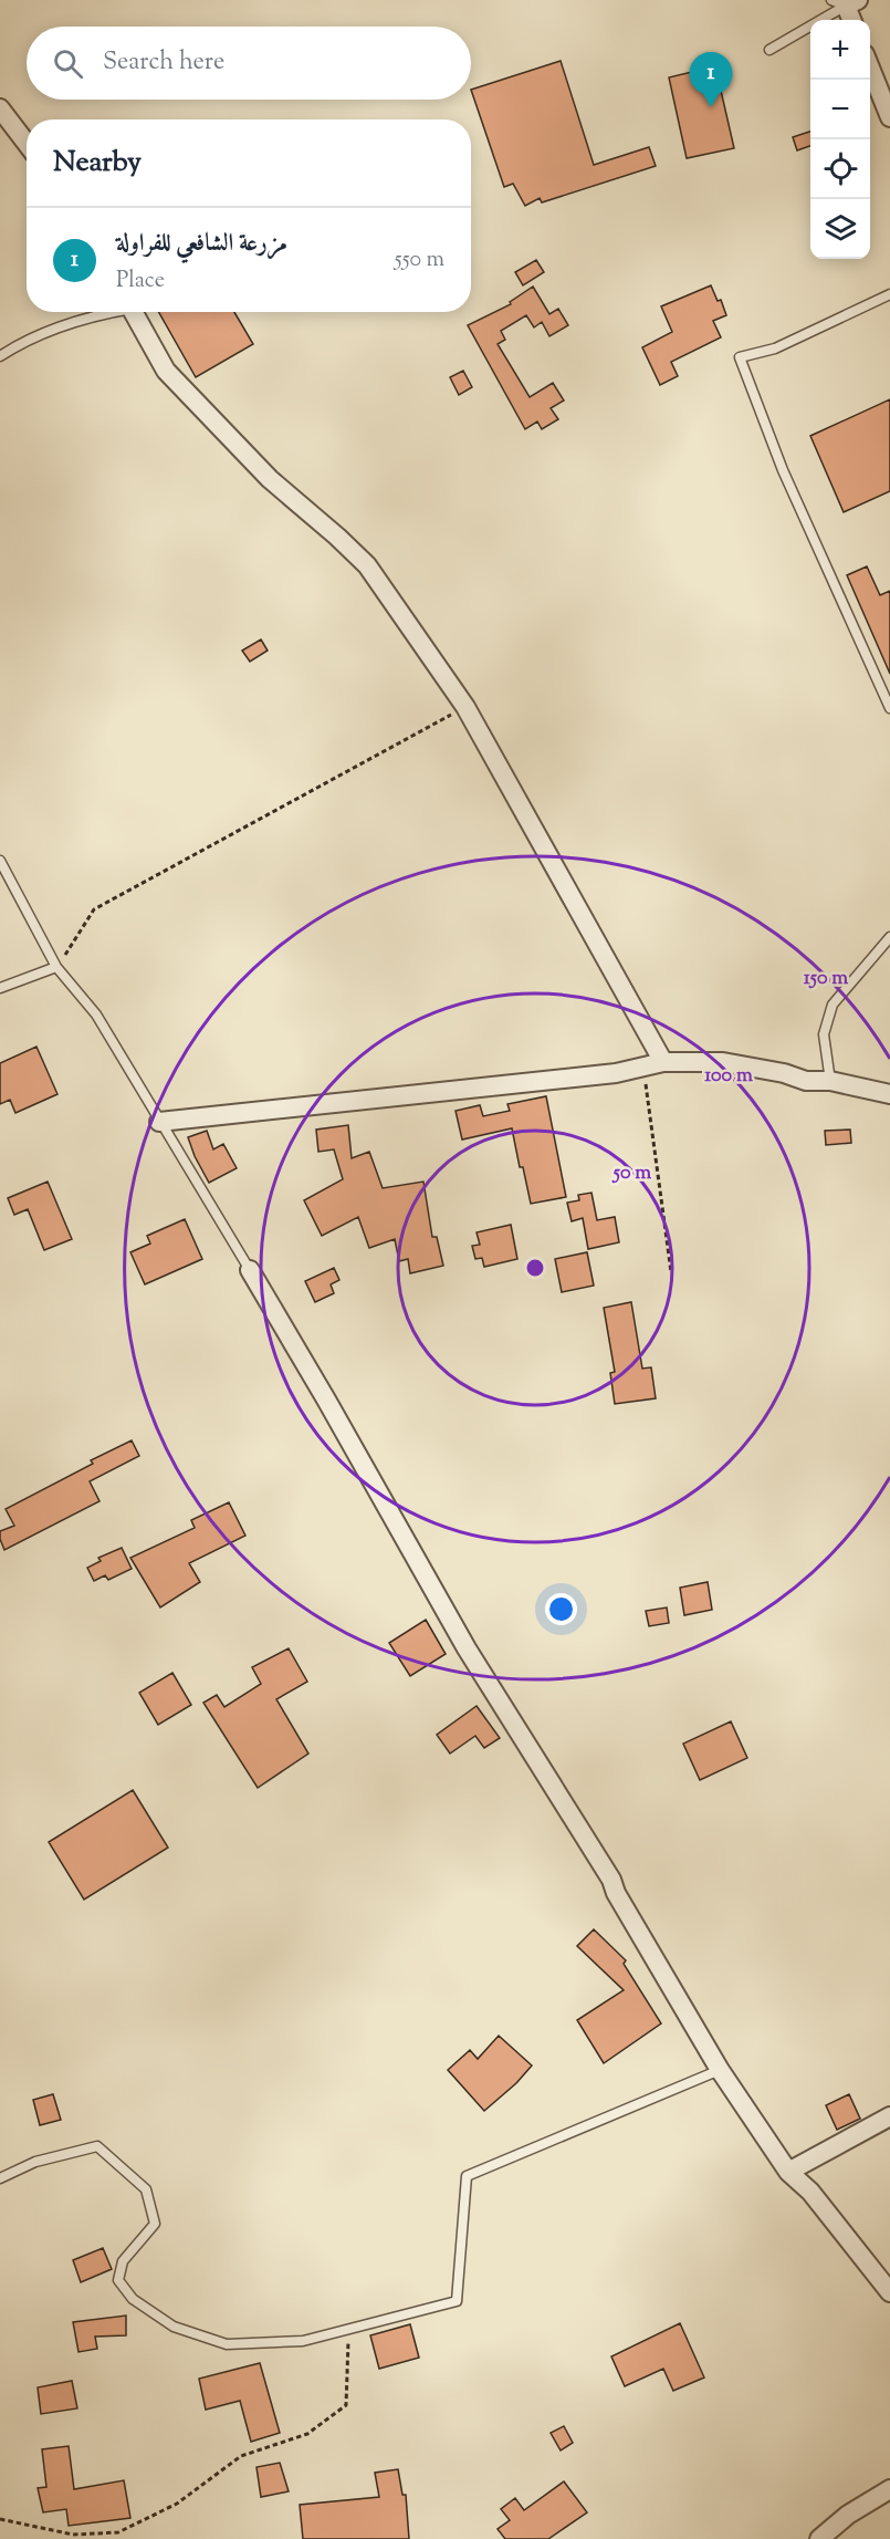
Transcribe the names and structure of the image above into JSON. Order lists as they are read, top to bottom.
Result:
{
  "page": {
    "map_buttons": ["+", "−"],
    "search": "Search here",
    "pins": "1",
    "heading": "Nearby",
    "list": [
      {
        "mark": "1",
        "name": "مزرعة الشافعي للفراولة",
        "note": "Place",
        "value": "550 m"
      }
    ]
  },
  "rings": ["150 m", "100 m", "50 m"]
}
